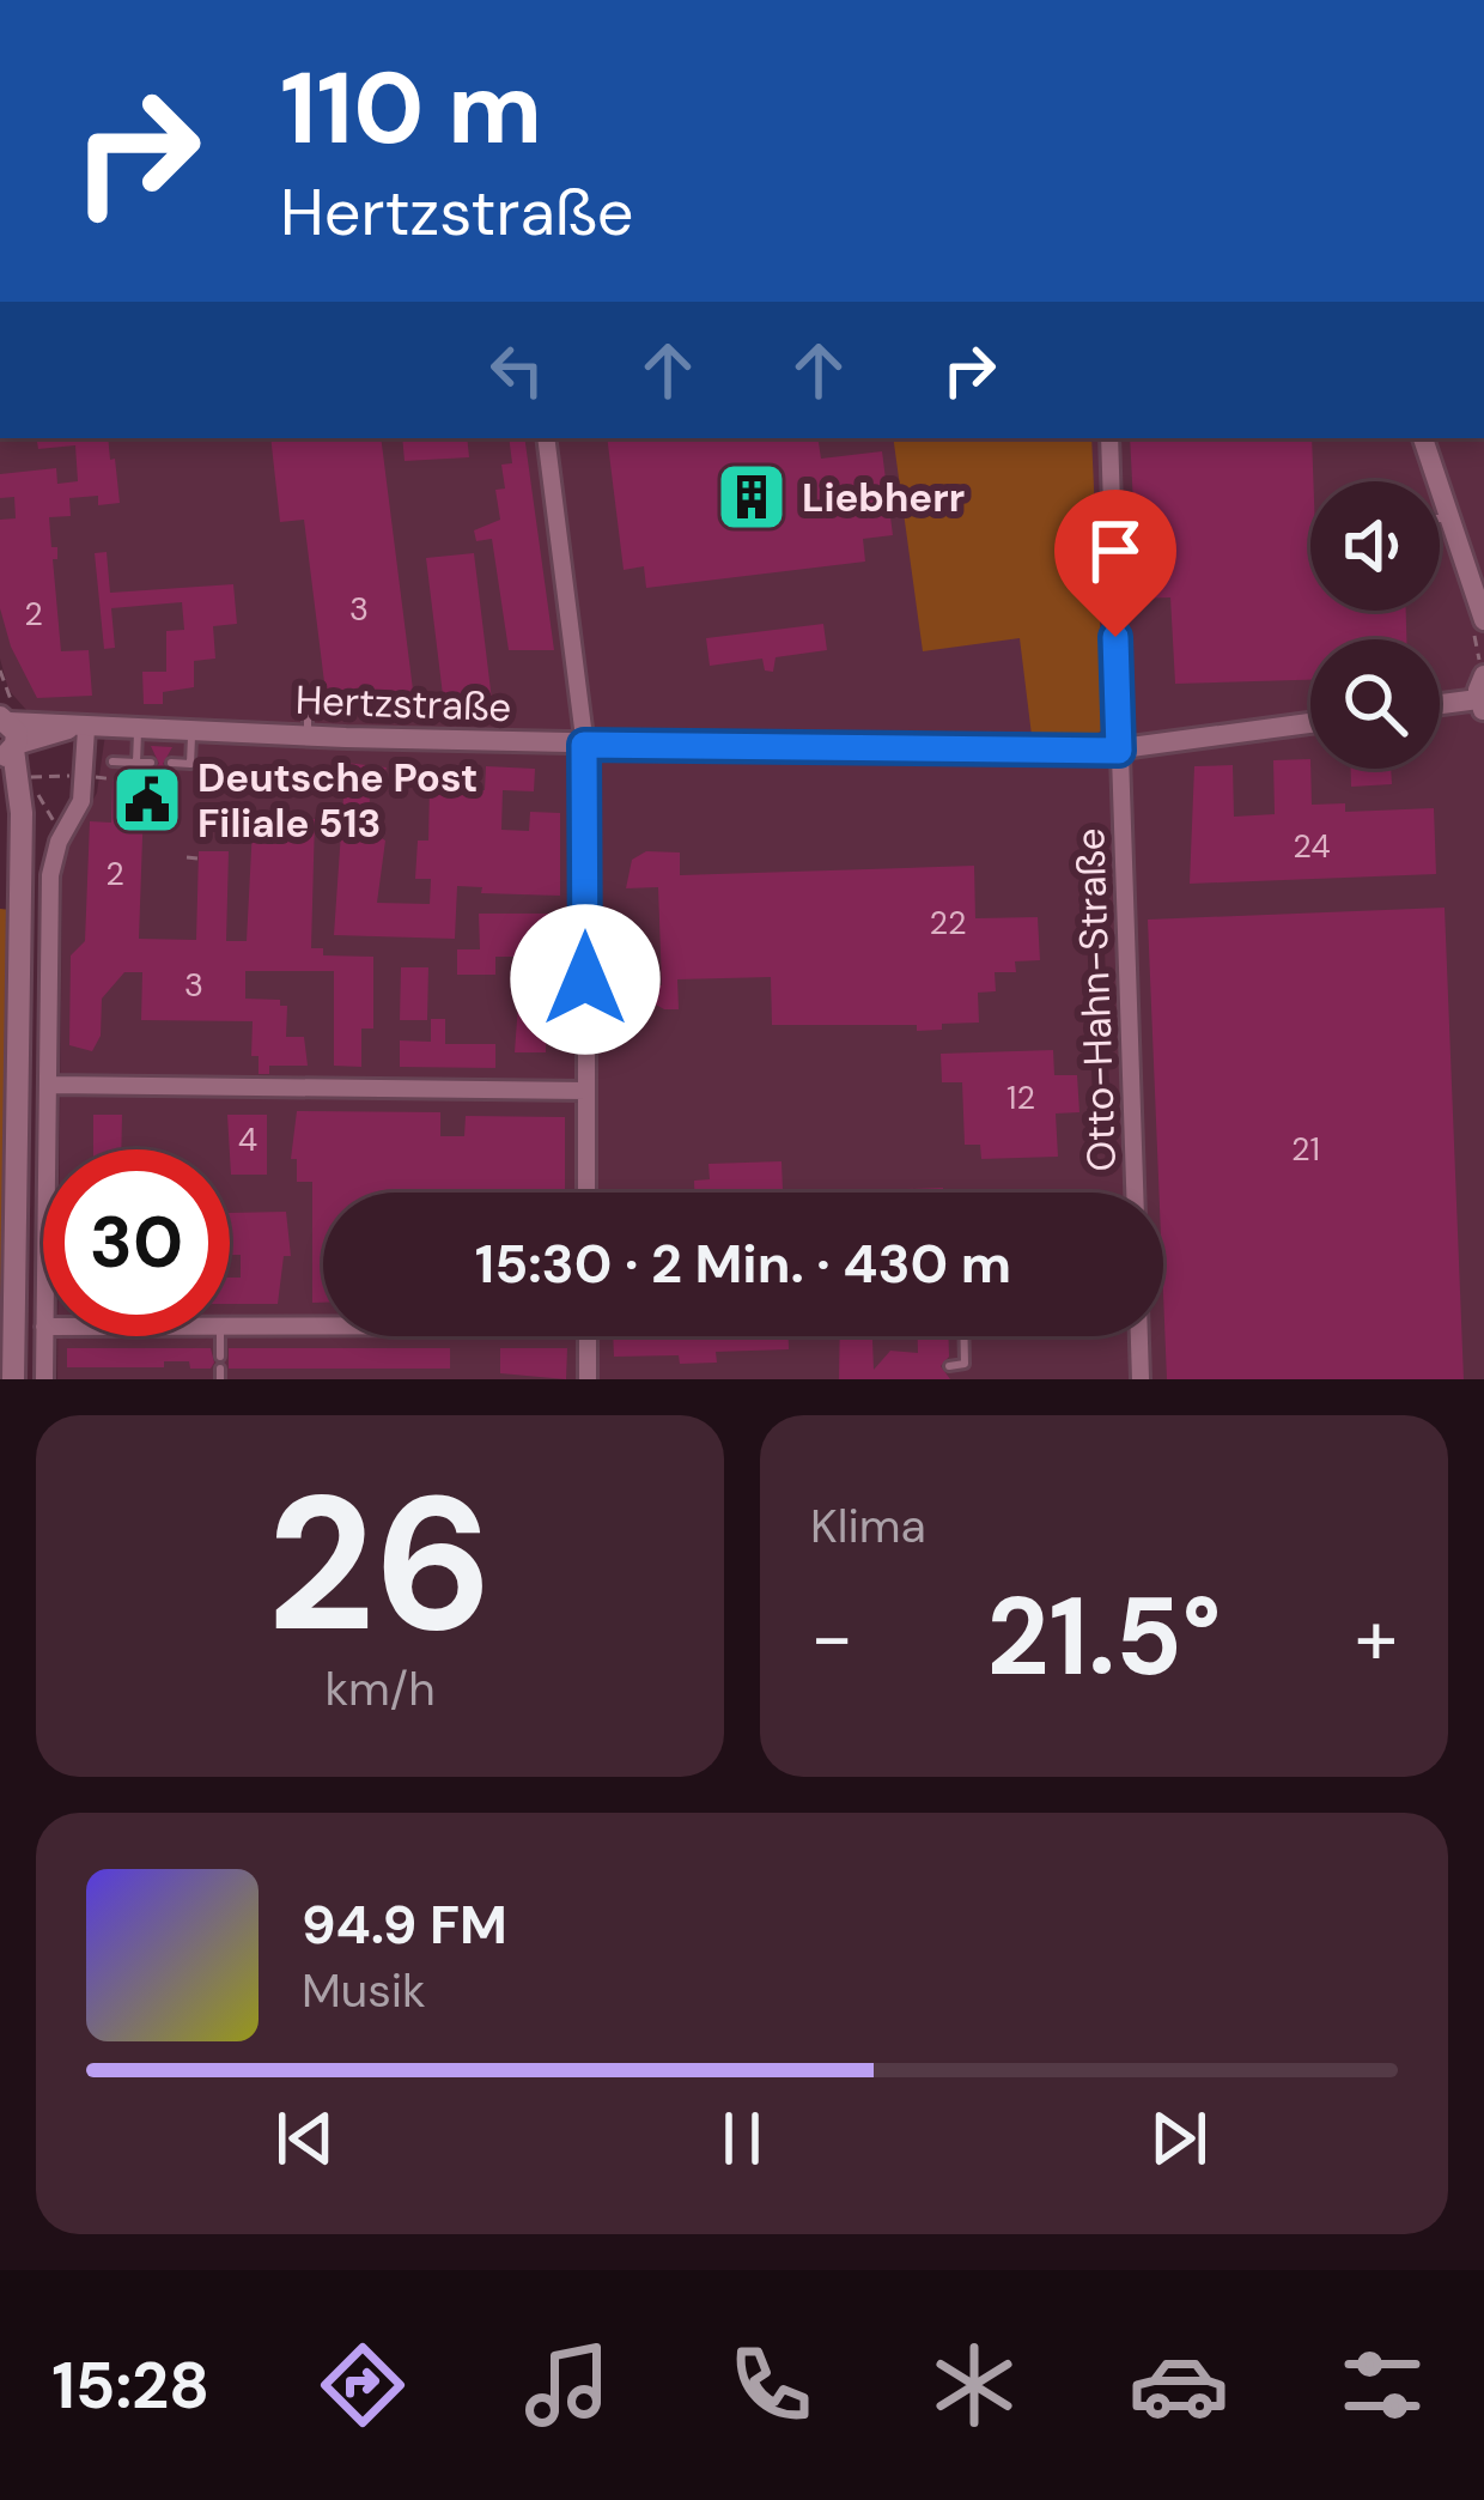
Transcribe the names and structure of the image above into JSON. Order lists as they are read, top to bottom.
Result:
{
  "streets": {
    "street": ["Hertzstraße", "Otto-Hahn-Straße"]
  },
  "crossings": [
    ["Hertzstraße", "Otto-Hahn-Straße"]
  ],
  "places": {
    "building": ["Liebherr"],
    "public building": ["Deutsche Post Filiale 513"]
  },
  "house_numbers": [
    "3",
    "2",
    "24",
    "2",
    "22",
    "3",
    "12",
    "4",
    "21"
  ],
  "page": {
    "turn": ["110 m", "Hertzstraße"],
    "limit": "30",
    "trip": "15:30 · 2 Min. · 430 m",
    "tile": [
      ["26", "km/h"],
      "Klima"
    ],
    "heat": ["−", "21.5°", "+"],
    "song": ["94.9 FM", "Musik"],
    "tabs": "15:28"
  }
}
